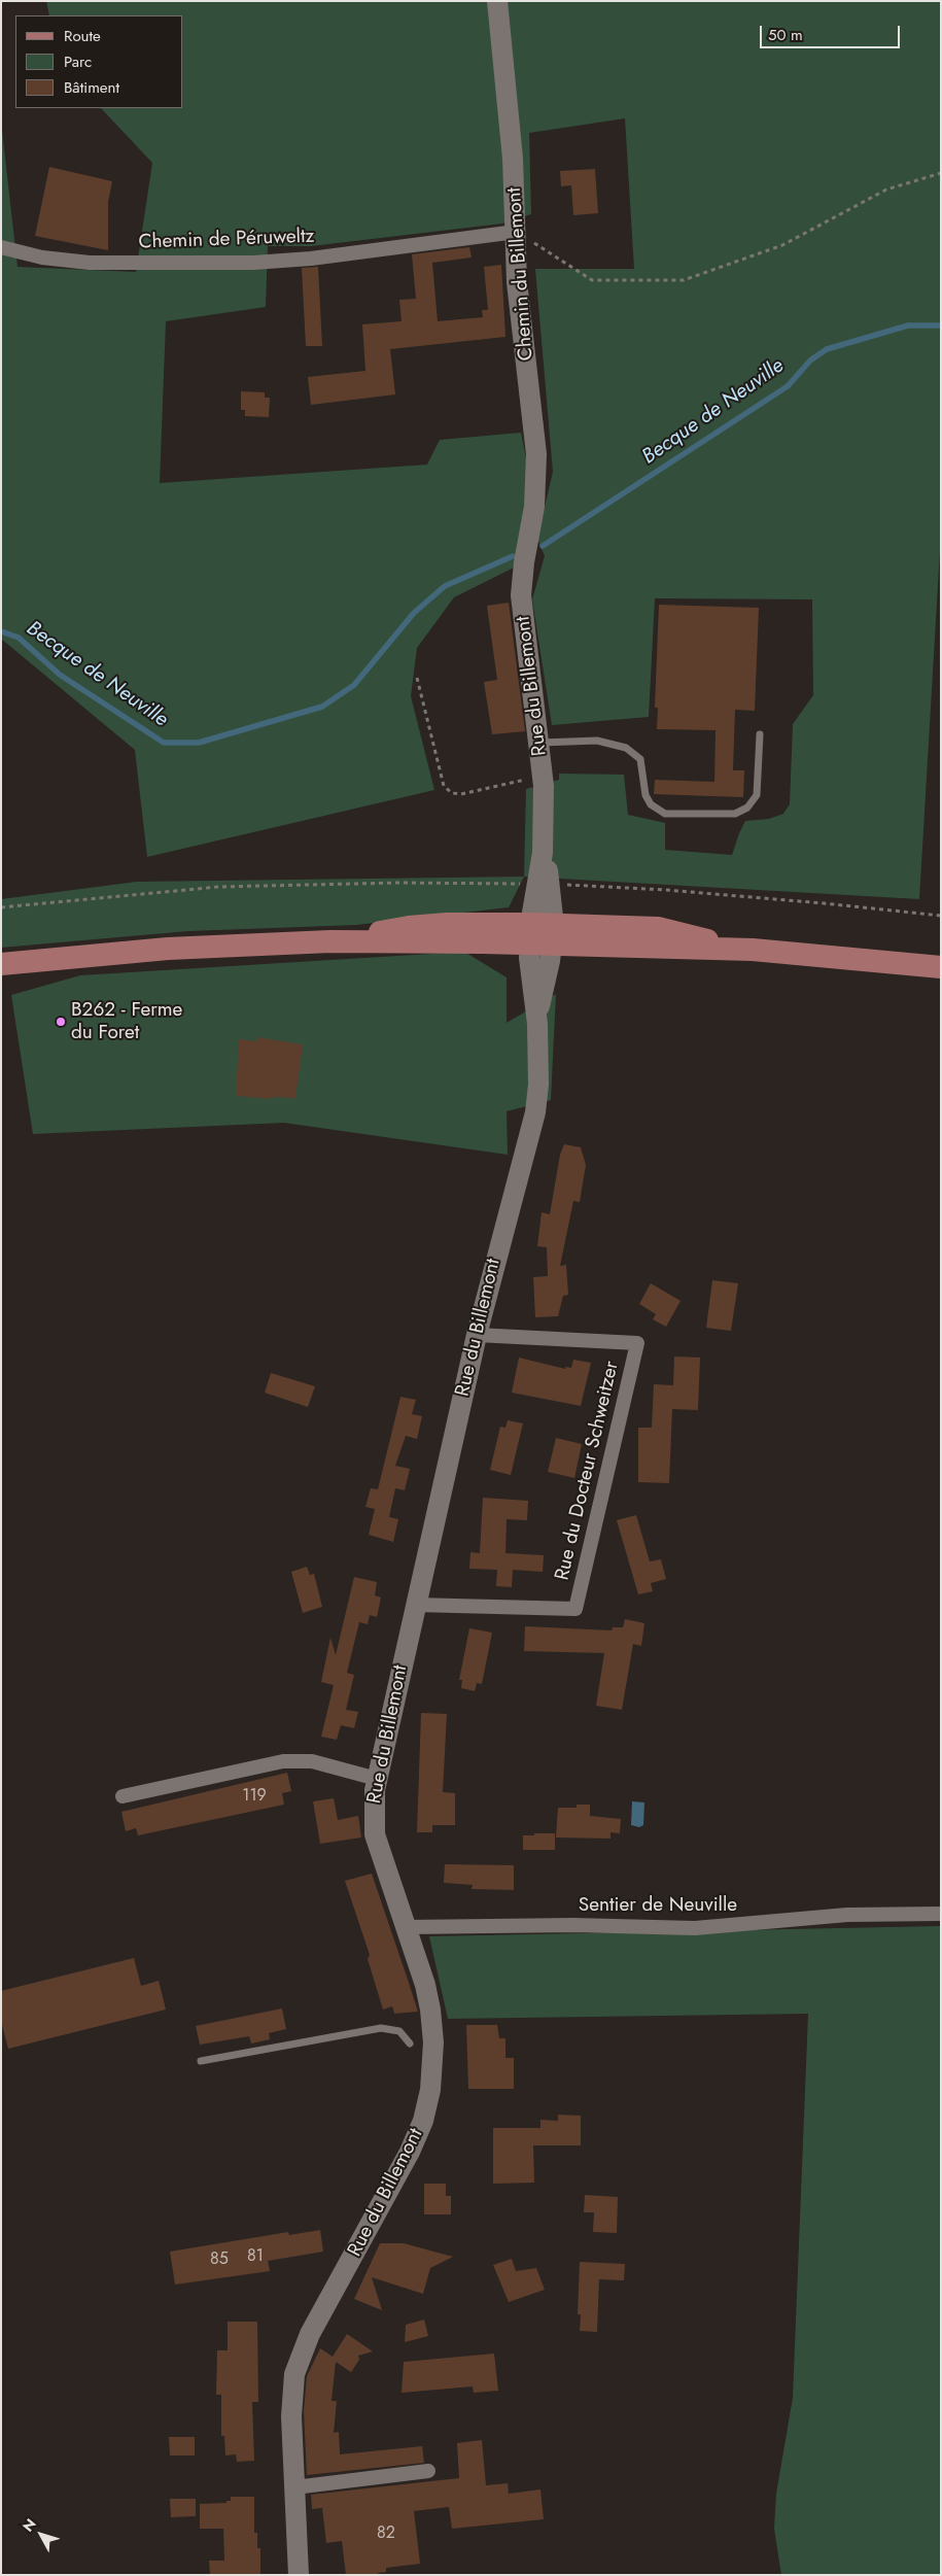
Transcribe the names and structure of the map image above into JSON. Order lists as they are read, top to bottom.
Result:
{
  "streets": {
    "street": [
      "Chemin de Péruweltz",
      "Chemin du Billemont",
      "Rue du Billemont",
      "Rue du Docteur Schweitzer",
      "Sentier de Neuville"
    ]
  },
  "crossings": [
    ["Chemin de Péruweltz", "Chemin du Billemont"],
    ["Chemin du Billemont", "Rue du Billemont"],
    ["Rue du Billemont", "Rue du Docteur Schweitzer"],
    ["Rue du Billemont", "Sentier de Neuville"]
  ],
  "water": ["Becque de Neuville"],
  "places": ["B262 - Ferme du Foret"],
  "house_numbers": [
    "119",
    "81",
    "85",
    "82"
  ],
  "legend": ["Route", "Parc", "Bâtiment"],
  "scale_bar": "50 m",
  "north": "top left"
}
